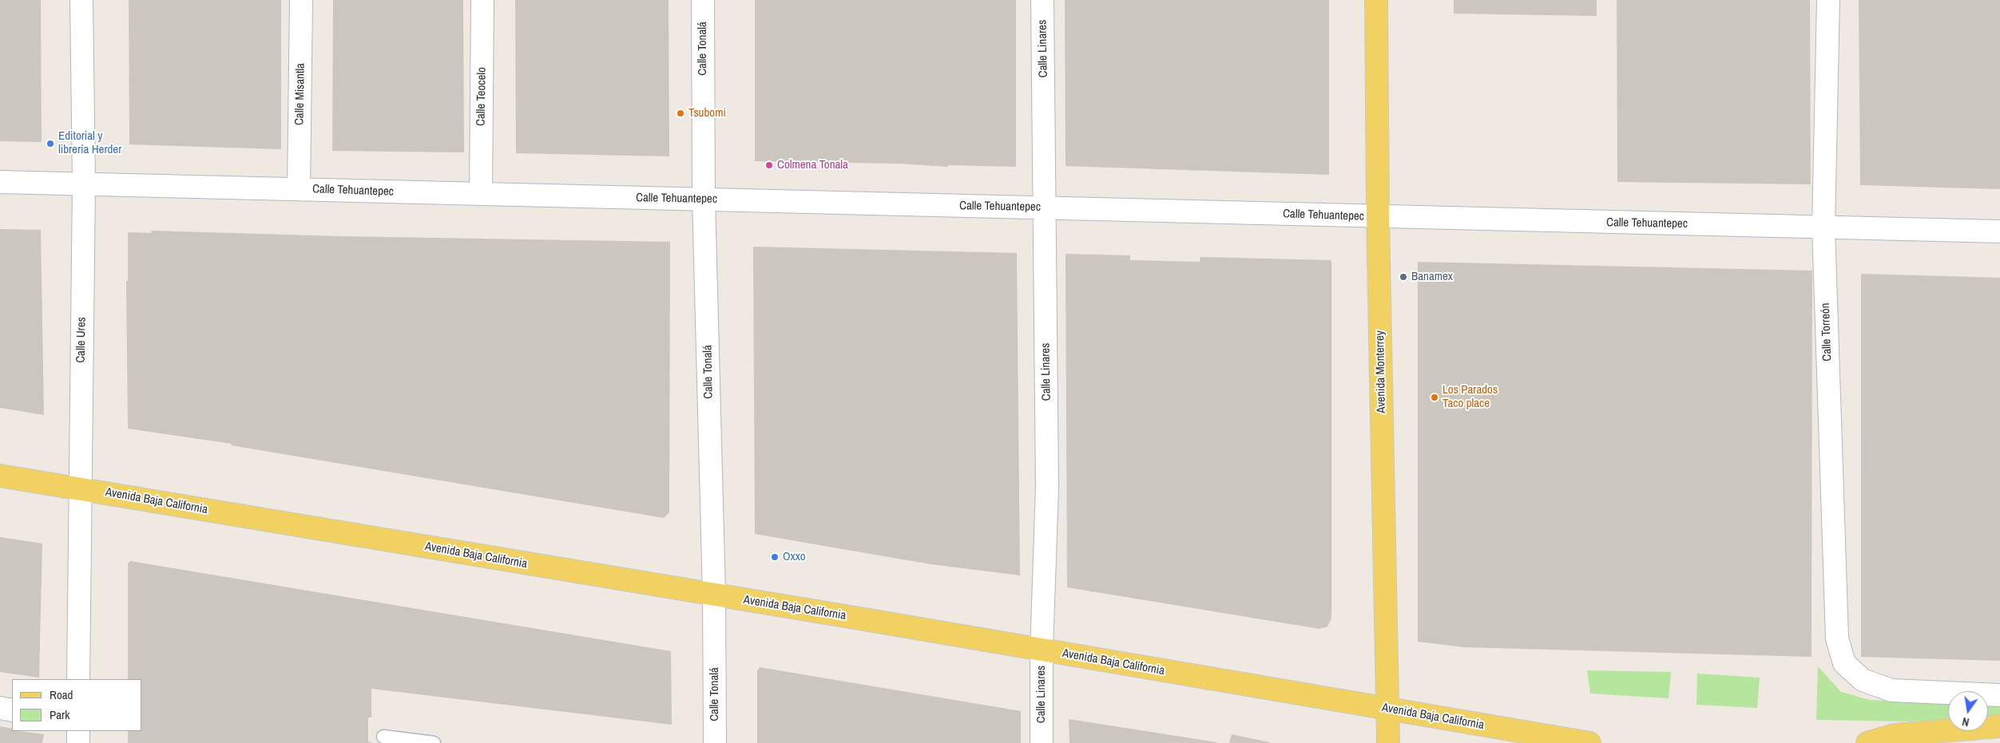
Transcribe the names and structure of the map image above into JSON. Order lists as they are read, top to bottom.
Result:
{
  "streets": {
    "main road": ["Avenida Monterrey", "Avenida Baja California"],
    "street": [
      "Calle Tonalá",
      "Calle Linares",
      "Calle Misantla",
      "Calle Teocelo",
      "Calle Tehuantepec",
      "Calle Torreón",
      "Calle Ures"
    ]
  },
  "crossings": [
    ["Calle Tonalá", "Calle Tehuantepec"],
    ["Calle Tonalá", "Avenida Baja California"],
    ["Calle Linares", "Calle Tehuantepec"],
    ["Calle Linares", "Avenida Baja California"],
    ["Calle Misantla", "Calle Tehuantepec"],
    ["Calle Teocelo", "Calle Tehuantepec"],
    ["Calle Tehuantepec", "Calle Torreón"],
    ["Calle Tehuantepec", "Calle Ures"],
    ["Calle Tehuantepec", "Avenida Monterrey"],
    ["Calle Ures", "Avenida Baja California"],
    ["Avenida Monterrey", "Avenida Baja California"]
  ],
  "places": [
    "Tsubomi",
    "Editorial y librería Herder",
    "Colmena Tonala",
    "Banamex",
    "Los Parados Taco place",
    "Oxxo"
  ],
  "legend": ["Road", "Park"],
  "north": "bottom"
}
